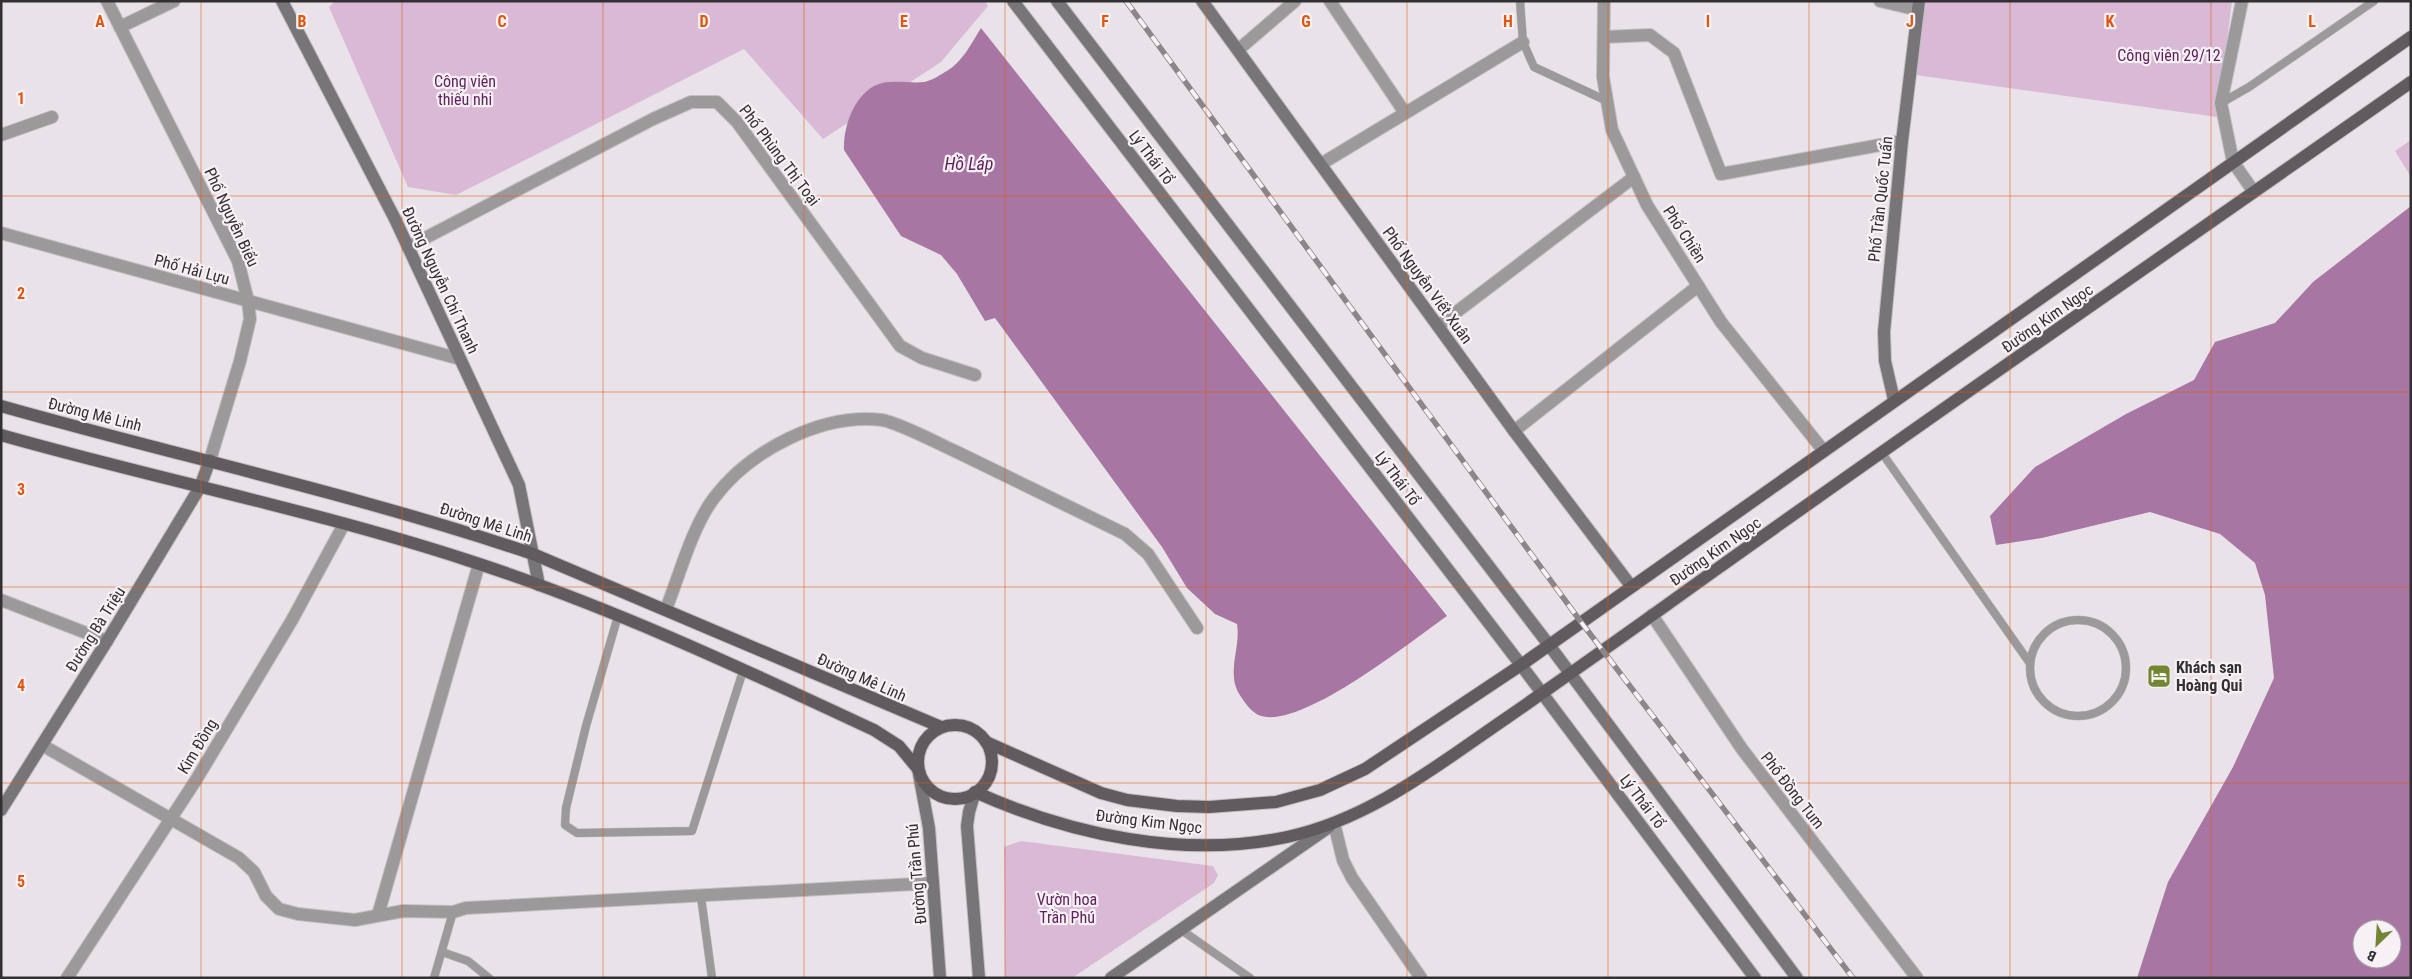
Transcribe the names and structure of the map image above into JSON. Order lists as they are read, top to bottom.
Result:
{
  "streets": {
    "main road": [
      "Lý Thái Tổ",
      "Phố Trần Quốc Tuấn",
      "Đường Nguyễn Chí Thanh",
      "Phố Nguyễn Viết Xuân",
      "Đường Kim Ngọc",
      "Đường Mê Linh",
      "Đường Bà Triệu",
      "Đường Trần Phú"
    ],
    "street": [
      "Phố Phùng Thị Toại",
      "Phố Nguyễn Biểu",
      "Phố Chiền",
      "Phố Hải Lựu",
      "Kim Đồng",
      "Phố Đồng Tum"
    ]
  },
  "crossings": [
    ["Phố Phùng Thị Toại", "Đường Nguyễn Chí Thanh"],
    ["Lý Thái Tổ", "Đường Kim Ngọc"],
    ["Phố Trần Quốc Tuấn", "Đường Kim Ngọc"],
    ["Phố Nguyễn Biểu", "Phố Hải Lựu"],
    ["Phố Nguyễn Biểu", "Đường Mê Linh"],
    ["Phố Nguyễn Biểu", "Đường Bà Triệu"],
    ["Phố Chiền", "Đường Kim Ngọc"],
    ["Phố Hải Lựu", "Đường Nguyễn Chí Thanh"],
    ["Đường Nguyễn Chí Thanh", "Đường Mê Linh"],
    ["Phố Nguyễn Viết Xuân", "Đường Kim Ngọc"],
    ["Đường Kim Ngọc", "Đường Mê Linh"],
    ["Đường Kim Ngọc", "Phố Đồng Tum"],
    ["Đường Kim Ngọc", "Đường Trần Phú"],
    ["Đường Mê Linh", "Đường Bà Triệu"],
    ["Đường Mê Linh", "Đường Trần Phú"]
  ],
  "water": ["Hồ Láp"],
  "parks": ["Công viên 29/12", "Công viên thiếu nhi", "Vườn hoa Trần Phú"],
  "places": {
    "hotel": ["Khách sạn Hoàng Qui"]
  },
  "north": "bottom left",
  "grid": {
    "columns": [
      "A",
      "B",
      "C",
      "D",
      "E",
      "F",
      "G",
      "H",
      "I",
      "J",
      "K",
      "L"
    ],
    "rows": [
      "1",
      "2",
      "3",
      "4",
      "5"
    ]
  }
}
